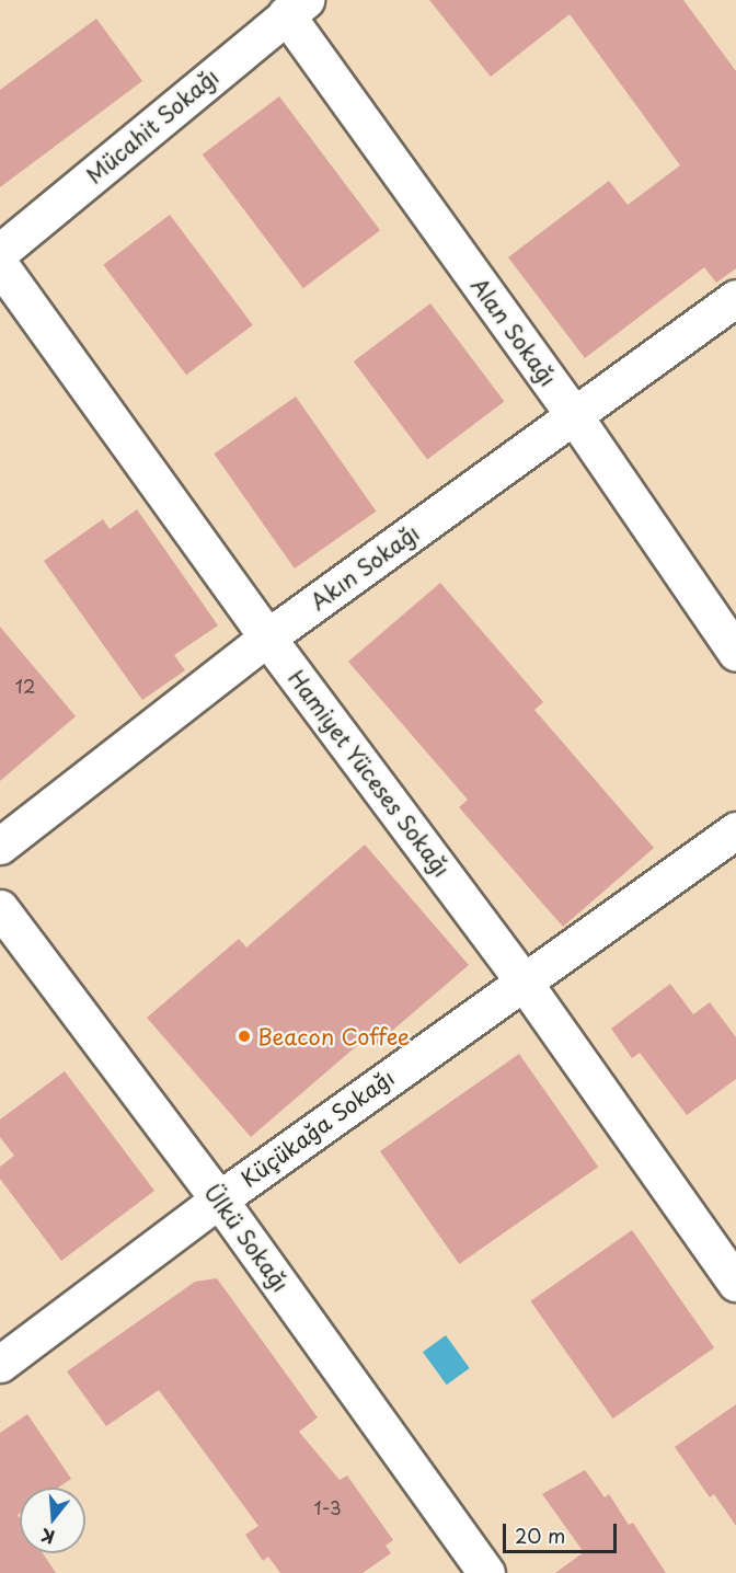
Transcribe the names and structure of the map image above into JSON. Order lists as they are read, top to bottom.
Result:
{
  "streets": {
    "street": [
      "Mücahit Sokağı",
      "Alan Sokağı",
      "Akın Sokağı",
      "Hamiyet Yüceses Sokağı",
      "Küçükağa Sokağı",
      "Ülkü Sokağı"
    ]
  },
  "crossings": [
    ["Mücahit Sokağı", "Alan Sokağı"],
    ["Alan Sokağı", "Akın Sokağı"],
    ["Akın Sokağı", "Hamiyet Yüceses Sokağı"],
    ["Hamiyet Yüceses Sokağı", "Küçükağa Sokağı"],
    ["Küçükağa Sokağı", "Ülkü Sokağı"]
  ],
  "places": ["Beacon Coffee"],
  "house_numbers": ["12", "1-3"],
  "scale_bar": "20 m",
  "north": "bottom"
}
